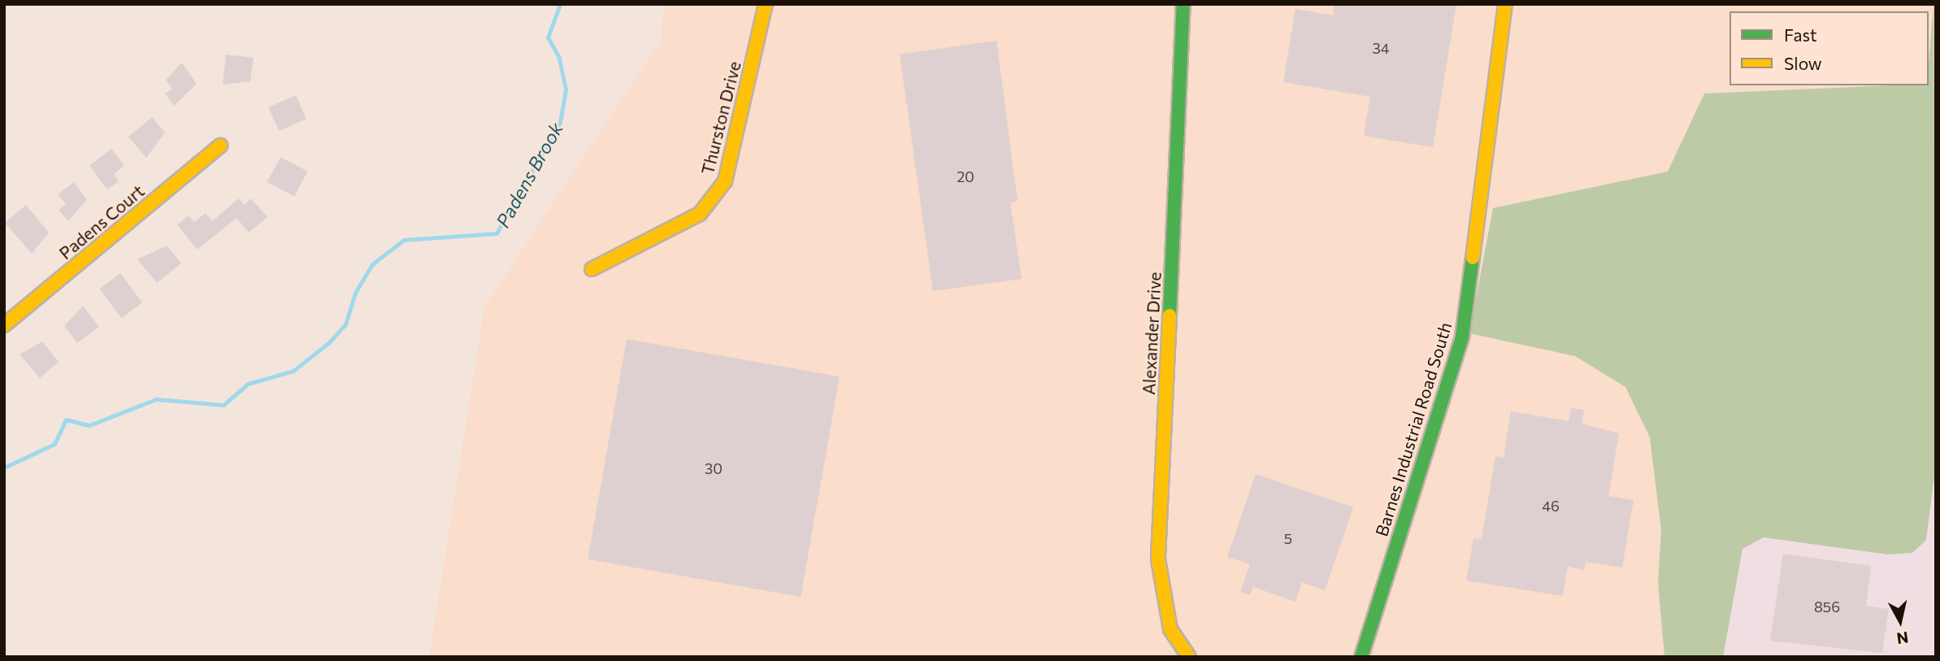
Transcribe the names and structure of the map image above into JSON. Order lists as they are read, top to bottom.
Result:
{
  "streets": {
    "street": [
      "Thurston Drive",
      "Padens Court",
      "Alexander Drive",
      "Barnes Industrial Road South"
    ]
  },
  "water": ["Padens Brook"],
  "house_numbers": [
    "34",
    "20",
    "30",
    "46",
    "5",
    "856"
  ],
  "legend": ["Fast", "Slow"],
  "north": "bottom"
}
